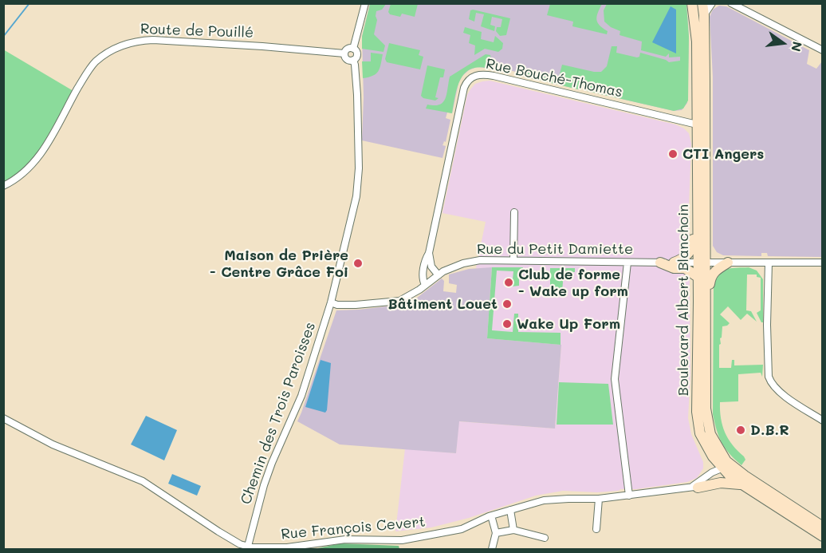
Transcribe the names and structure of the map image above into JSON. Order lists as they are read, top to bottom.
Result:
{
  "streets": {
    "street": [
      "Route de Pouillé",
      "Rue Bouché-Thomas",
      "Rue du Petit Damiette",
      "Boulevard Albert Blanchoin",
      "Chemin des Trois Paroisses",
      "Rue François Cevert"
    ]
  },
  "crossings": [
    ["Route de Pouillé", "Chemin des Trois Paroisses"],
    ["Rue Bouché-Thomas", "Rue du Petit Damiette"],
    ["Rue Bouché-Thomas", "Boulevard Albert Blanchoin"],
    ["Rue du Petit Damiette", "Boulevard Albert Blanchoin"],
    ["Rue du Petit Damiette", "Chemin des Trois Paroisses"],
    ["Boulevard Albert Blanchoin", "Rue François Cevert"],
    ["Chemin des Trois Paroisses", "Rue François Cevert"]
  ],
  "places": [
    "CTI Angers",
    "Maison de Prière - Centre Grâce Foi",
    "Club de forme - Wake up form",
    "Bâtiment Louet",
    "Wake Up Form",
    "D.B.R"
  ],
  "north": "right"
}
